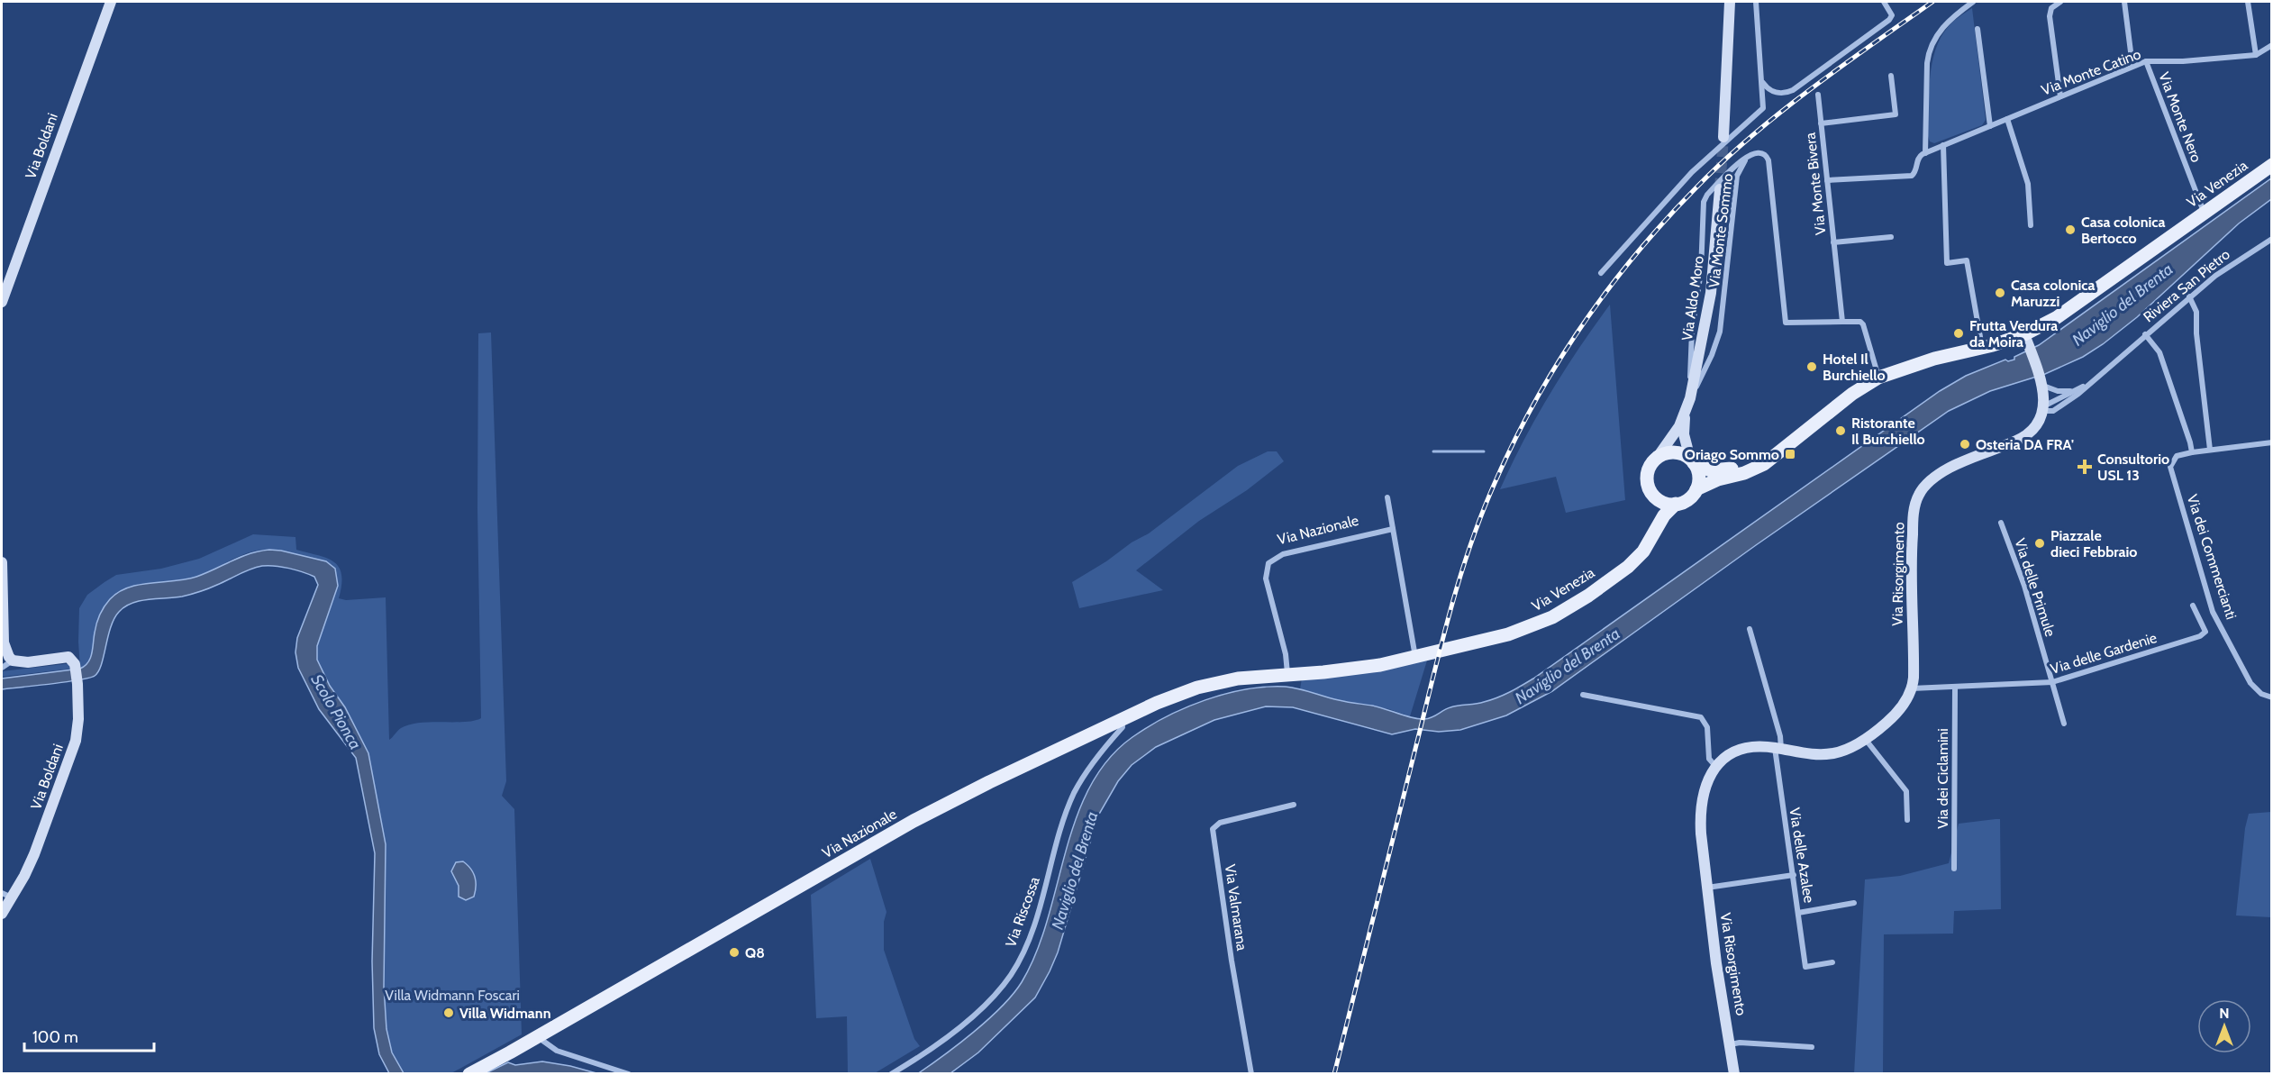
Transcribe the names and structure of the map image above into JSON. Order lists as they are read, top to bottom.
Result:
{
  "streets": {
    "main road": ["Via Venezia", "Via Nazionale"],
    "street": [
      "Via Monte Catino",
      "Via Monte Nero",
      "Via Boldani",
      "Via Monte Bivera",
      "Via Monte Sommo",
      "Riviera San Pietro",
      "Via Aldo Moro",
      "Via dei Commercianti",
      "Via Risorgimento",
      "Via delle Primule",
      "Via delle Gardenie",
      "Via dei Ciclamini",
      "Via delle Azalee",
      "Via Valmarana",
      "Via Riscossa"
    ]
  },
  "crossings": [
    ["Via Monte Catino", "Via Monte Nero"],
    ["Via Monte Nero", "Via Venezia"],
    ["Via Venezia", "Via Aldo Moro"],
    ["Via Venezia", "Via Nazionale"],
    ["Via Monte Sommo", "Via Aldo Moro"],
    ["Riviera San Pietro", "Via Risorgimento"],
    ["Via Nazionale", "Via Riscossa"],
    ["Via Risorgimento", "Via delle Gardenie"],
    ["Via Risorgimento", "Via delle Azalee"],
    ["Via delle Primule", "Via delle Gardenie"],
    ["Via delle Gardenie", "Via dei Ciclamini"]
  ],
  "water": ["Naviglio del Brenta", "Scolo Pionca"],
  "parks": ["Villa Widmann Foscari"],
  "places": {
    "other": [
      "Casa colonica Bertocco",
      "Casa colonica Maruzzi",
      "Frutta Verdura da Moira",
      "Hotel Il Burchiello",
      "Ristorante Il Burchiello",
      "Osteria DA FRA'",
      "Piazzale dieci Febbraio",
      "Q8",
      "Villa Widmann"
    ],
    "transit": ["Oriago Sommo"],
    "health": ["Consultorio USL 13"]
  },
  "scale_bar": "100 m",
  "north": "top"
}
